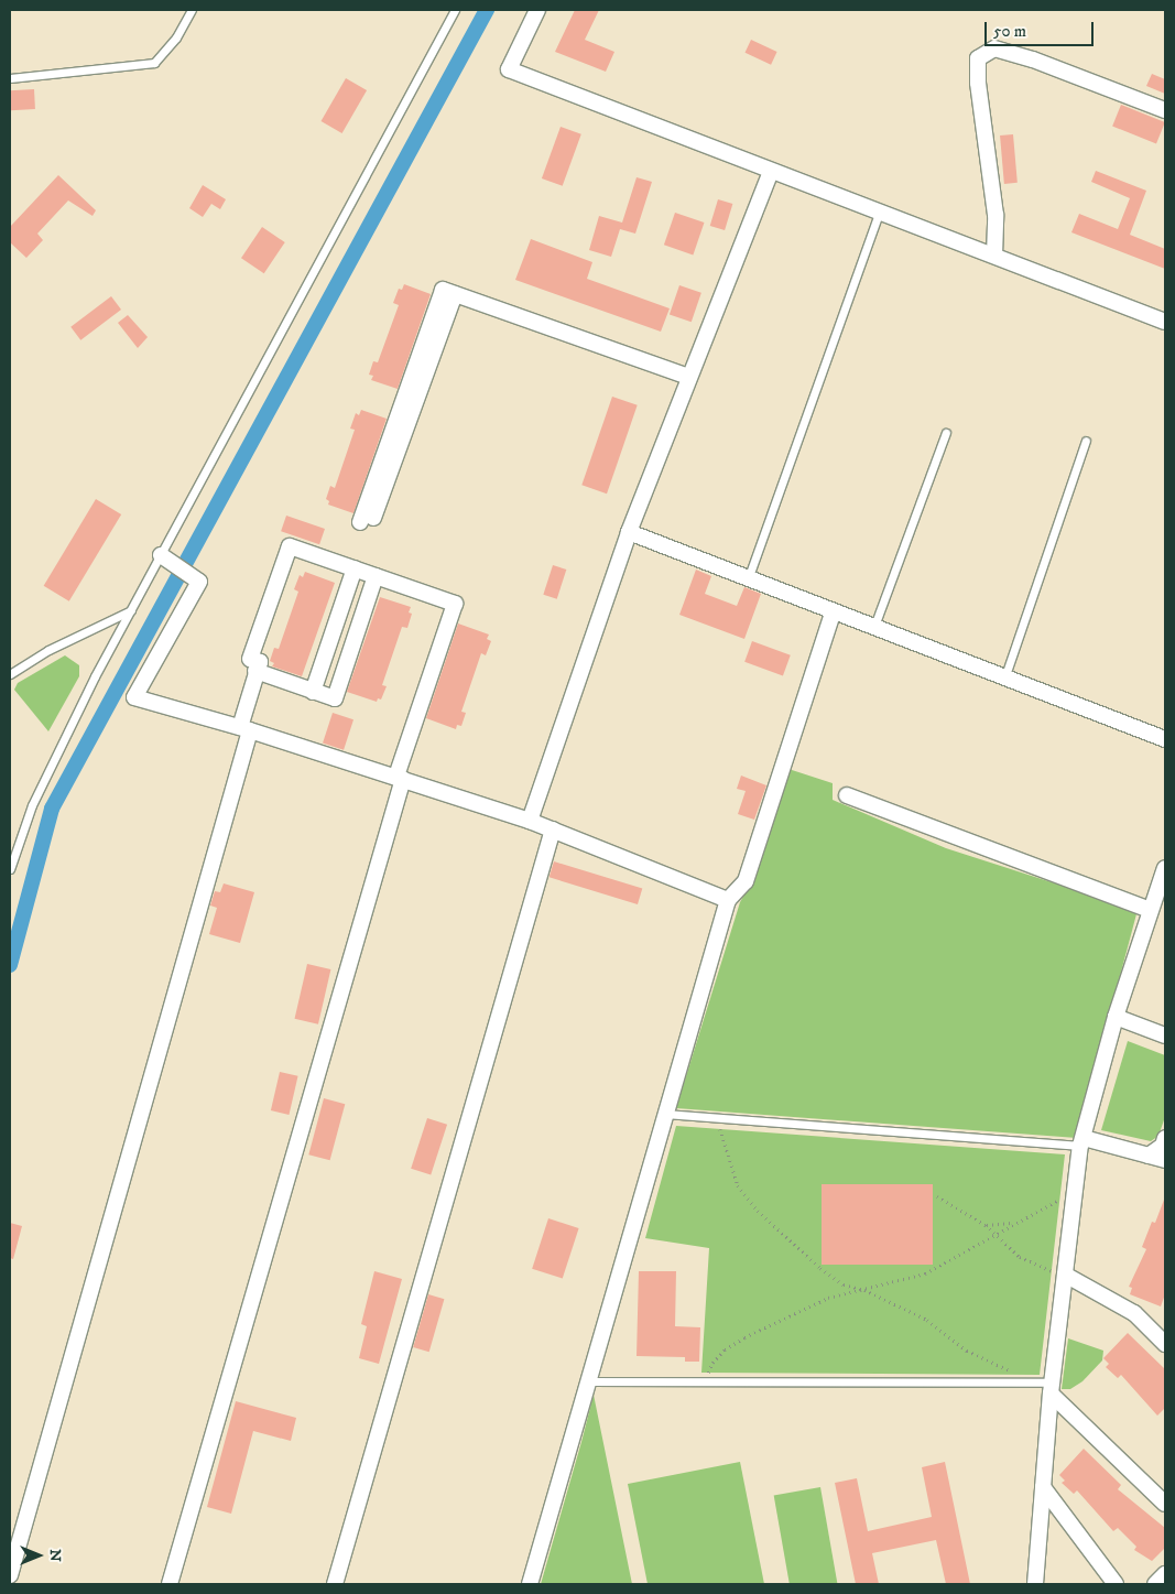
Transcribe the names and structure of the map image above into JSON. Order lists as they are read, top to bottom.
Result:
{
  "scale_bar": "50 m",
  "north": "right"
}
